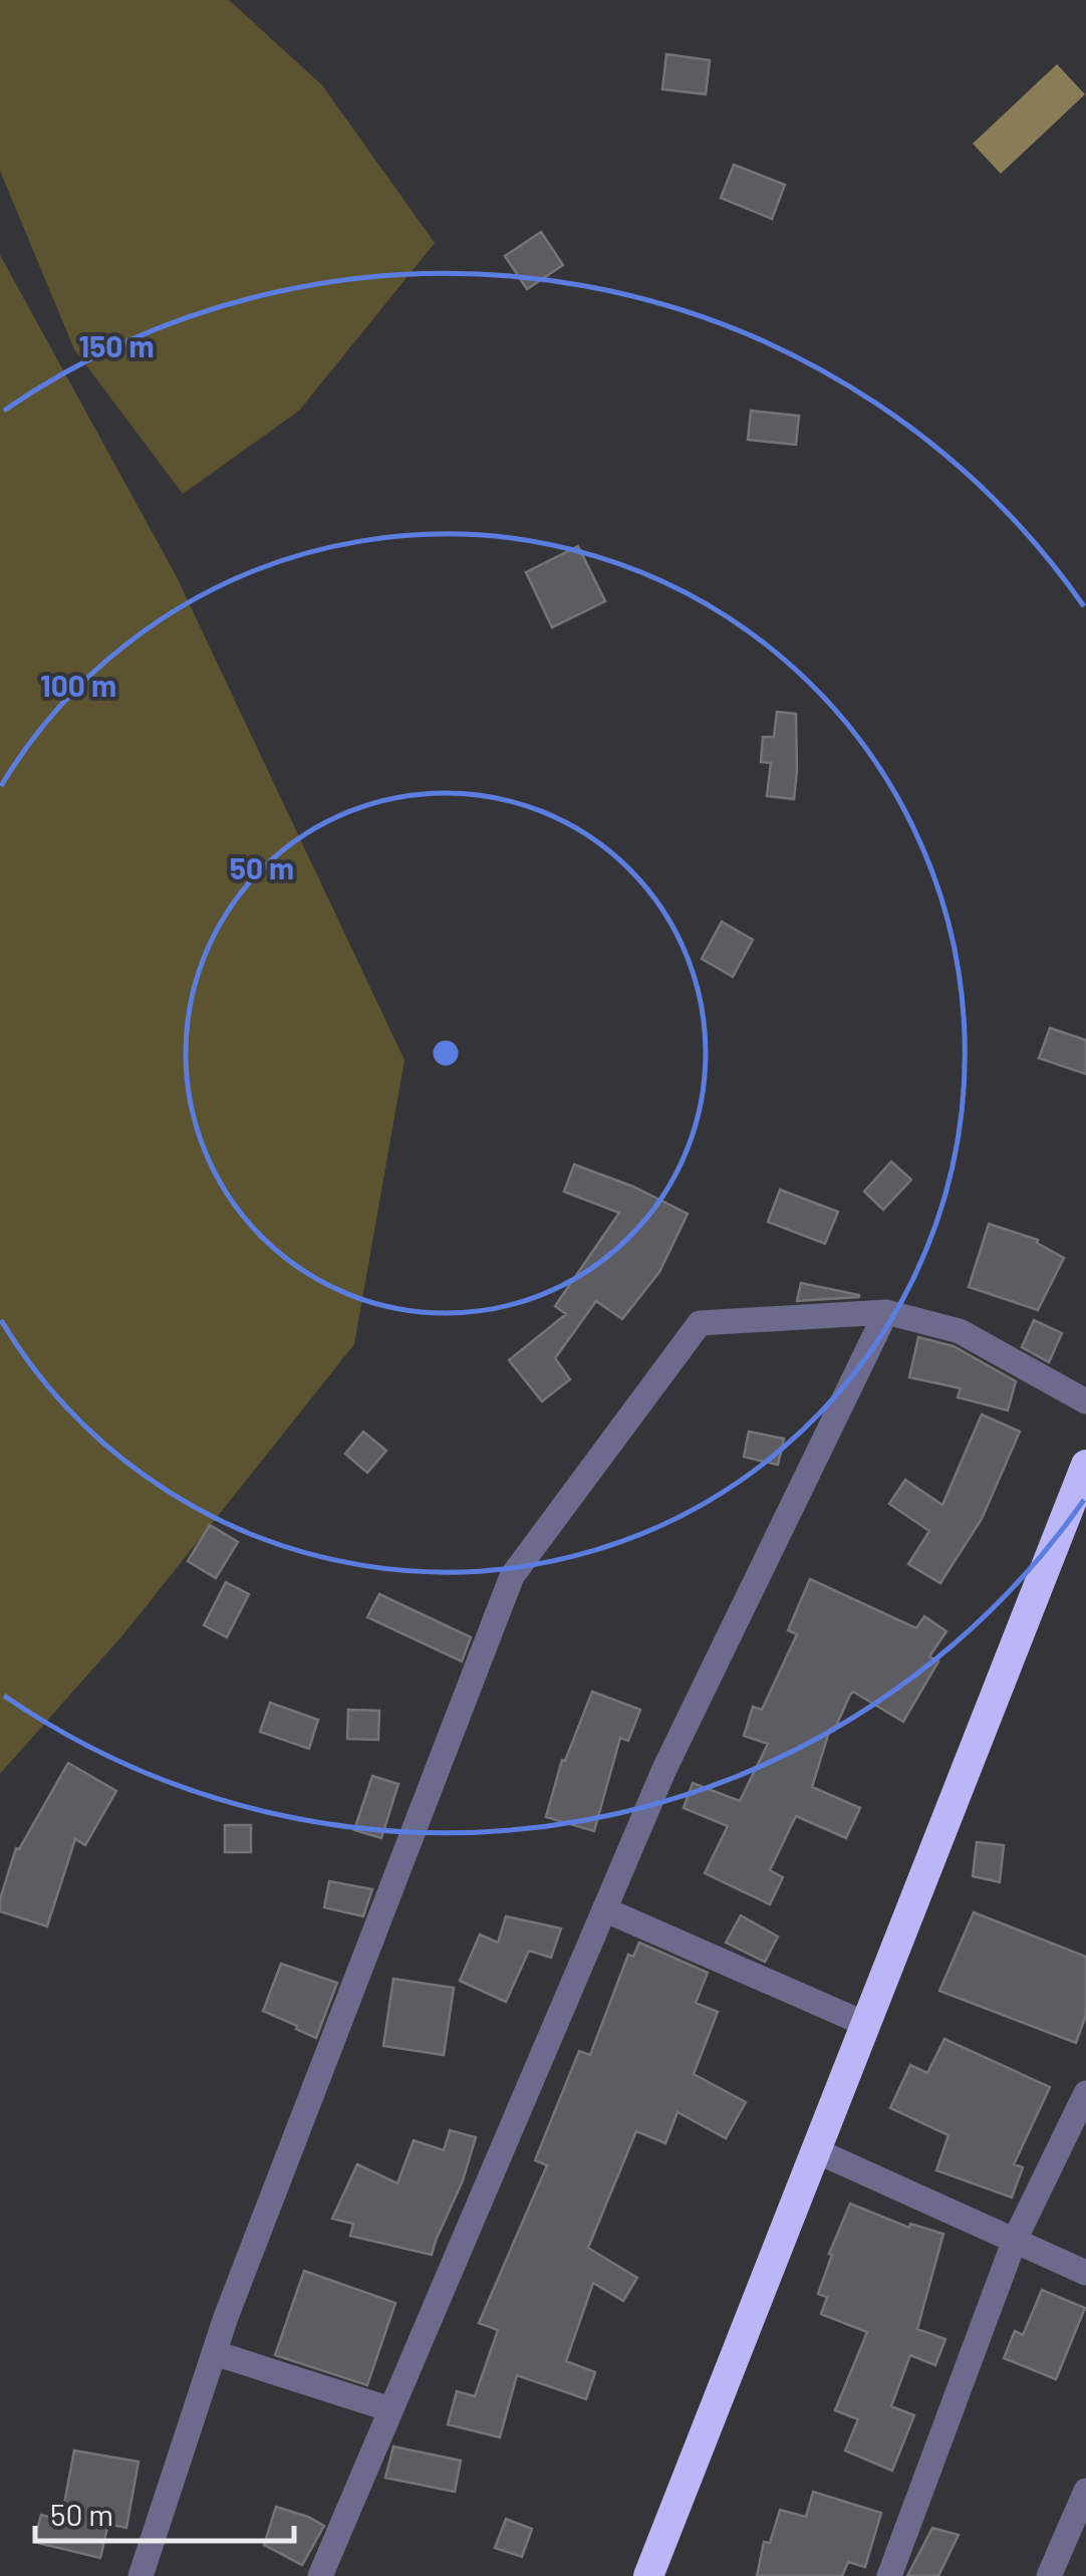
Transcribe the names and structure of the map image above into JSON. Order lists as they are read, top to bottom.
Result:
{
  "scale_bar": "50 m",
  "rings": ["150 m", "100 m", "50 m"]
}
